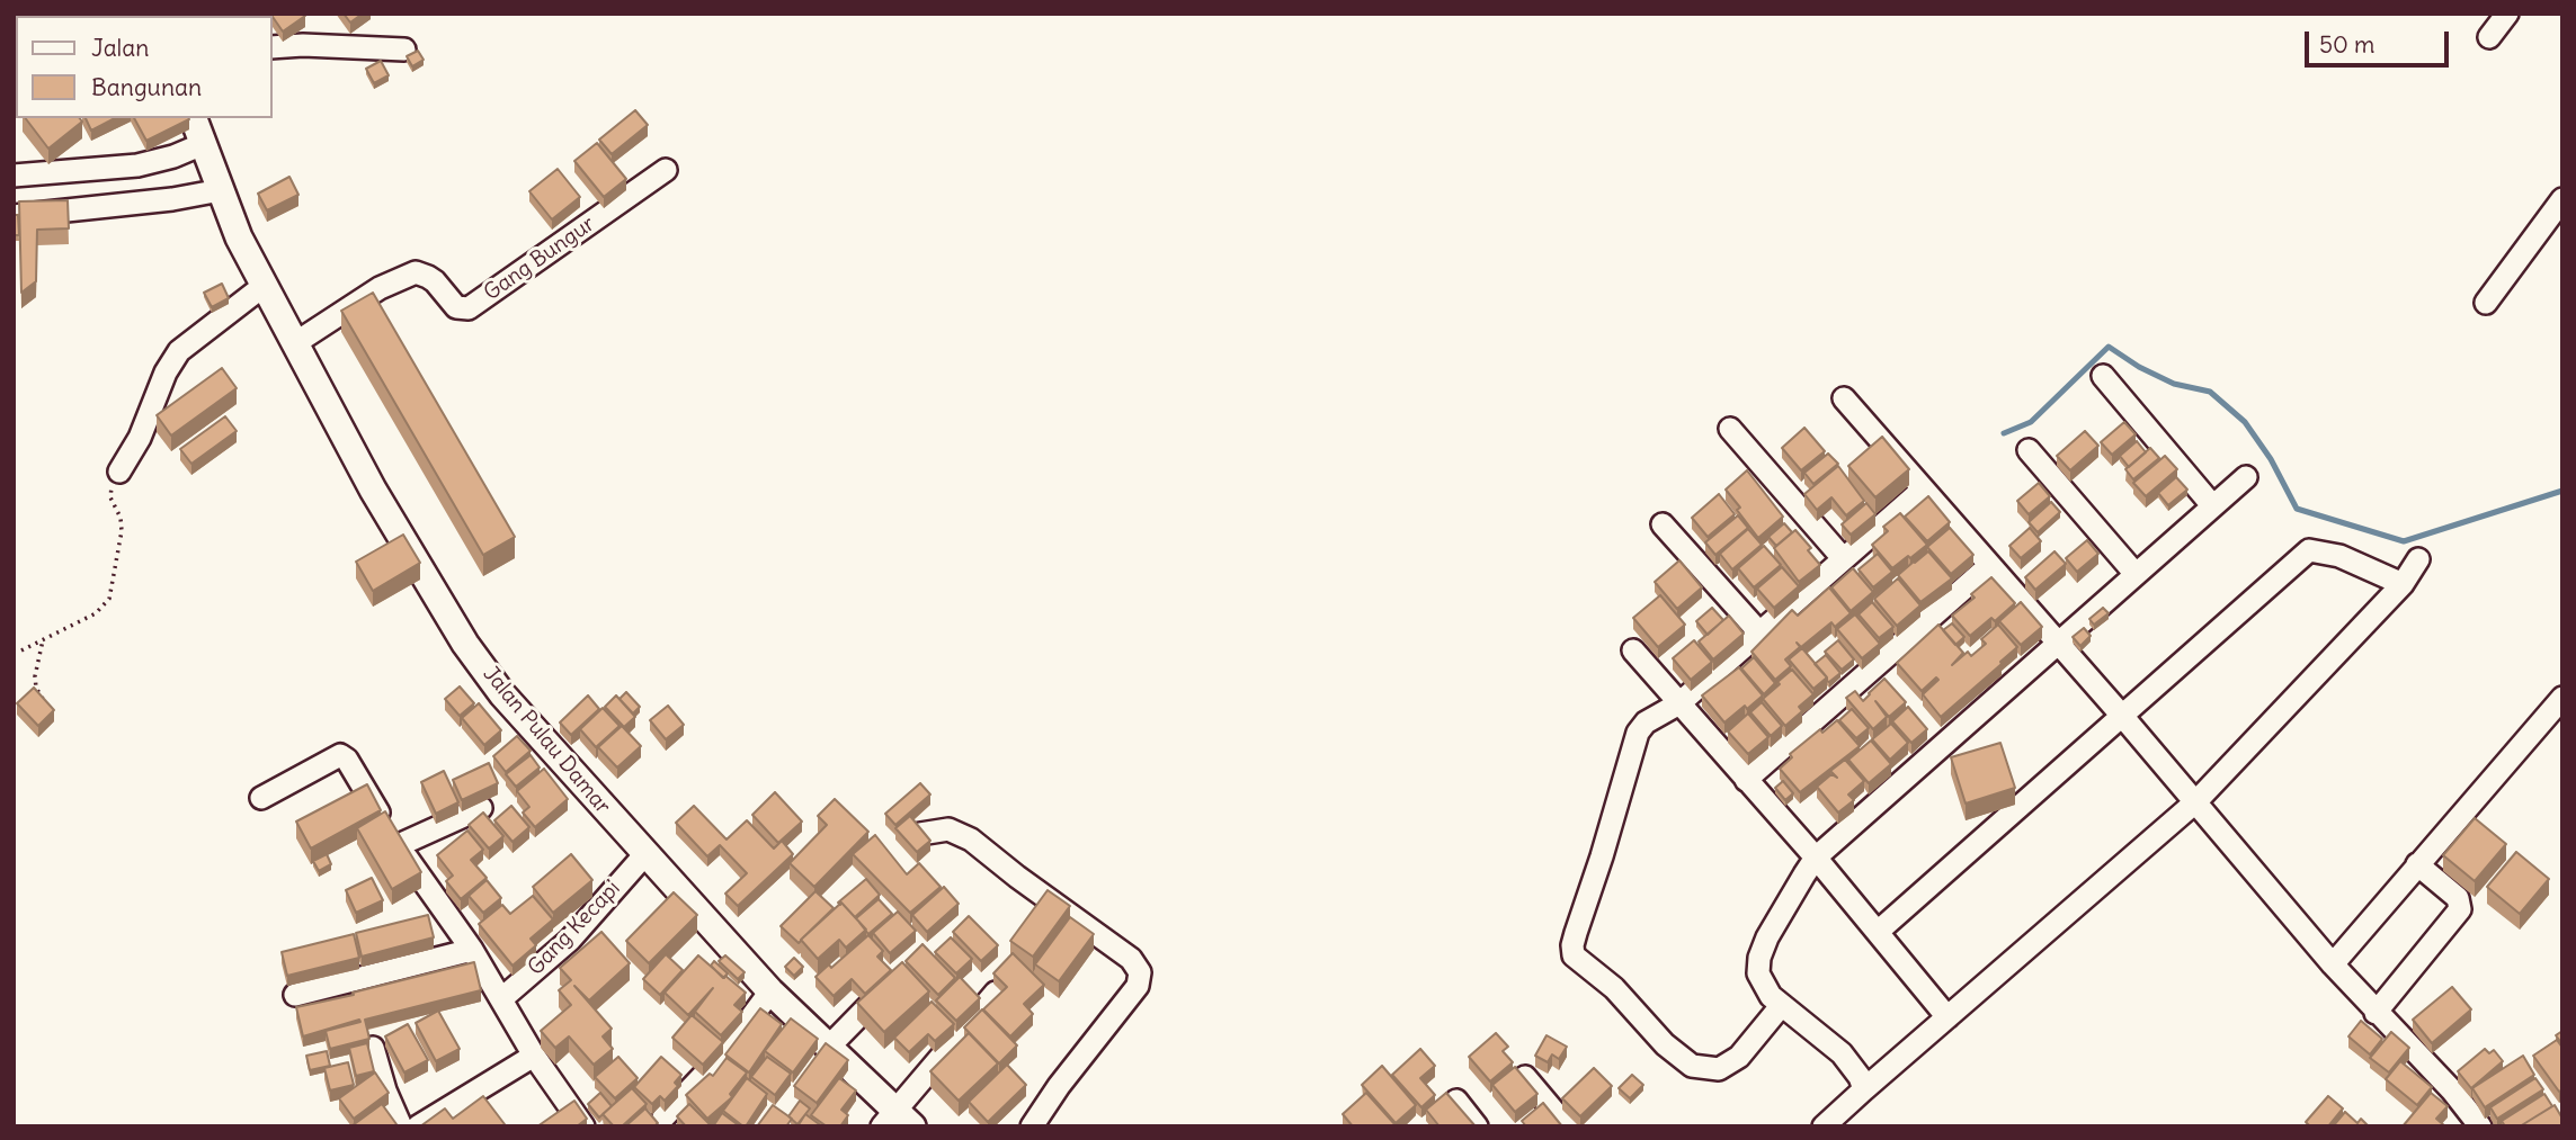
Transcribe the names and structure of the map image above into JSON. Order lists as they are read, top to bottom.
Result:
{
  "streets": {
    "street": ["Gang Bungur", "Jalan Pulau Damar", "Gang Kecapi"]
  },
  "crossings": [
    ["Gang Bungur", "Jalan Pulau Damar"],
    ["Jalan Pulau Damar", "Gang Kecapi"]
  ],
  "legend": ["Jalan", "Bangunan"],
  "scale_bar": "50 m"
}
